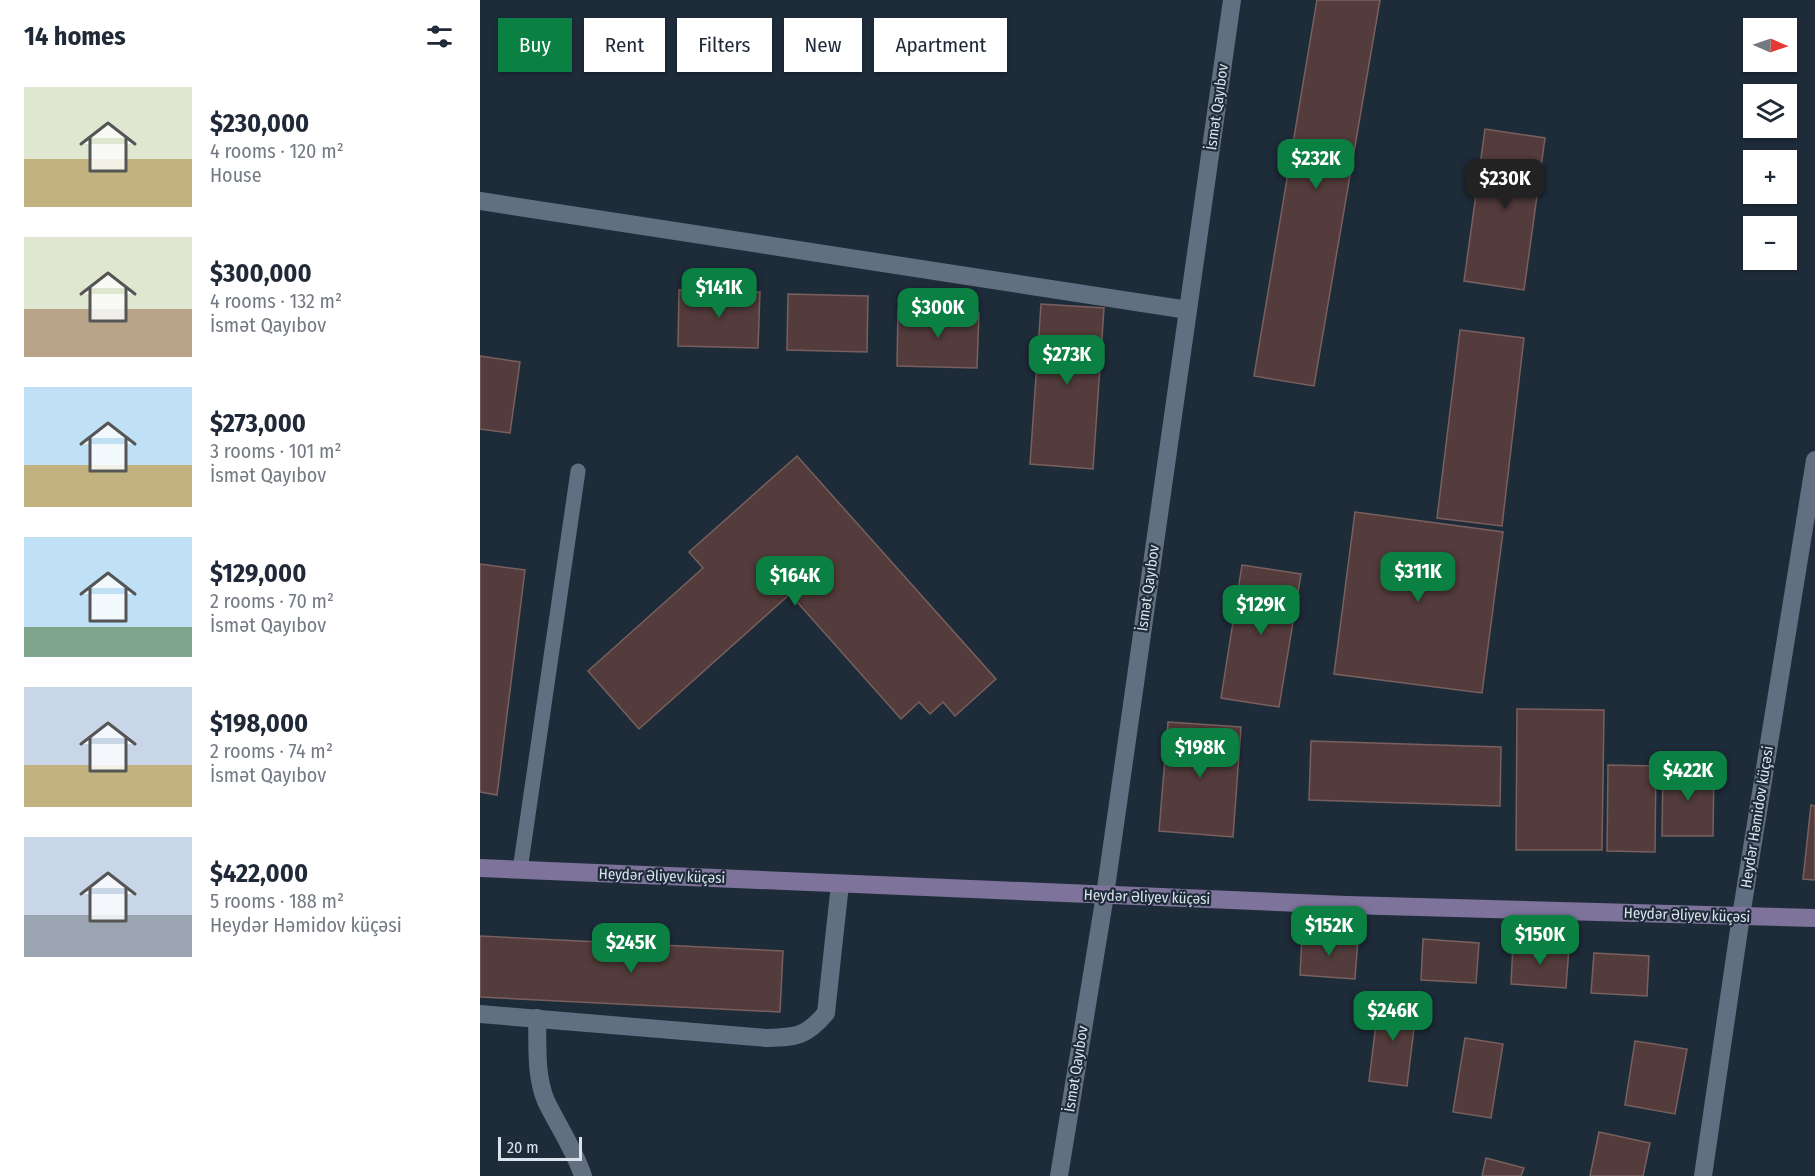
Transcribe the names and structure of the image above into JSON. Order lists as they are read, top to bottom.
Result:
{
  "streets": {
    "main road": ["Heydər Əliyev küçəsi"],
    "street": ["İsmət Qayıbov", "Heydər Həmidov küçəsi"]
  },
  "crossings": [
    ["İsmət Qayıbov", "Heydər Əliyev küçəsi"],
    ["Heydər Həmidov küçəsi", "Heydər Əliyev küçəsi"]
  ],
  "scale_bar": "20 m",
  "north": "right",
  "page": {
    "heading": "14 homes",
    "map_buttons": ["+", "−"],
    "chip": [
      "Buy",
      "Rent",
      "Filters",
      "New",
      "Apartment"
    ],
    "list": [
      {
        "name": "$230,000",
        "note": "4 rooms · 120 m² · House"
      },
      {
        "name": "$300,000",
        "note": "4 rooms · 132 m² · İsmət Qayıbov"
      },
      {
        "name": "$273,000",
        "note": "3 rooms · 101 m² · İsmət Qayıbov"
      },
      {
        "name": "$129,000",
        "note": "2 rooms · 70 m² · İsmət Qayıbov"
      },
      {
        "name": "$198,000",
        "note": "2 rooms · 74 m² · İsmət Qayıbov"
      },
      {
        "name": "$422,000",
        "note": "5 rooms · 188 m² · Heydər Həmidov küçəsi"
      }
    ],
    "price": [
      "$232K",
      "$230K",
      "$141K",
      "$300K",
      "$273K",
      "$311K",
      "$164K",
      "$129K",
      "$198K",
      "$422K",
      "$152K",
      "$150K",
      "$245K",
      "$246K"
    ],
    "scale": "20 m"
  }
}
